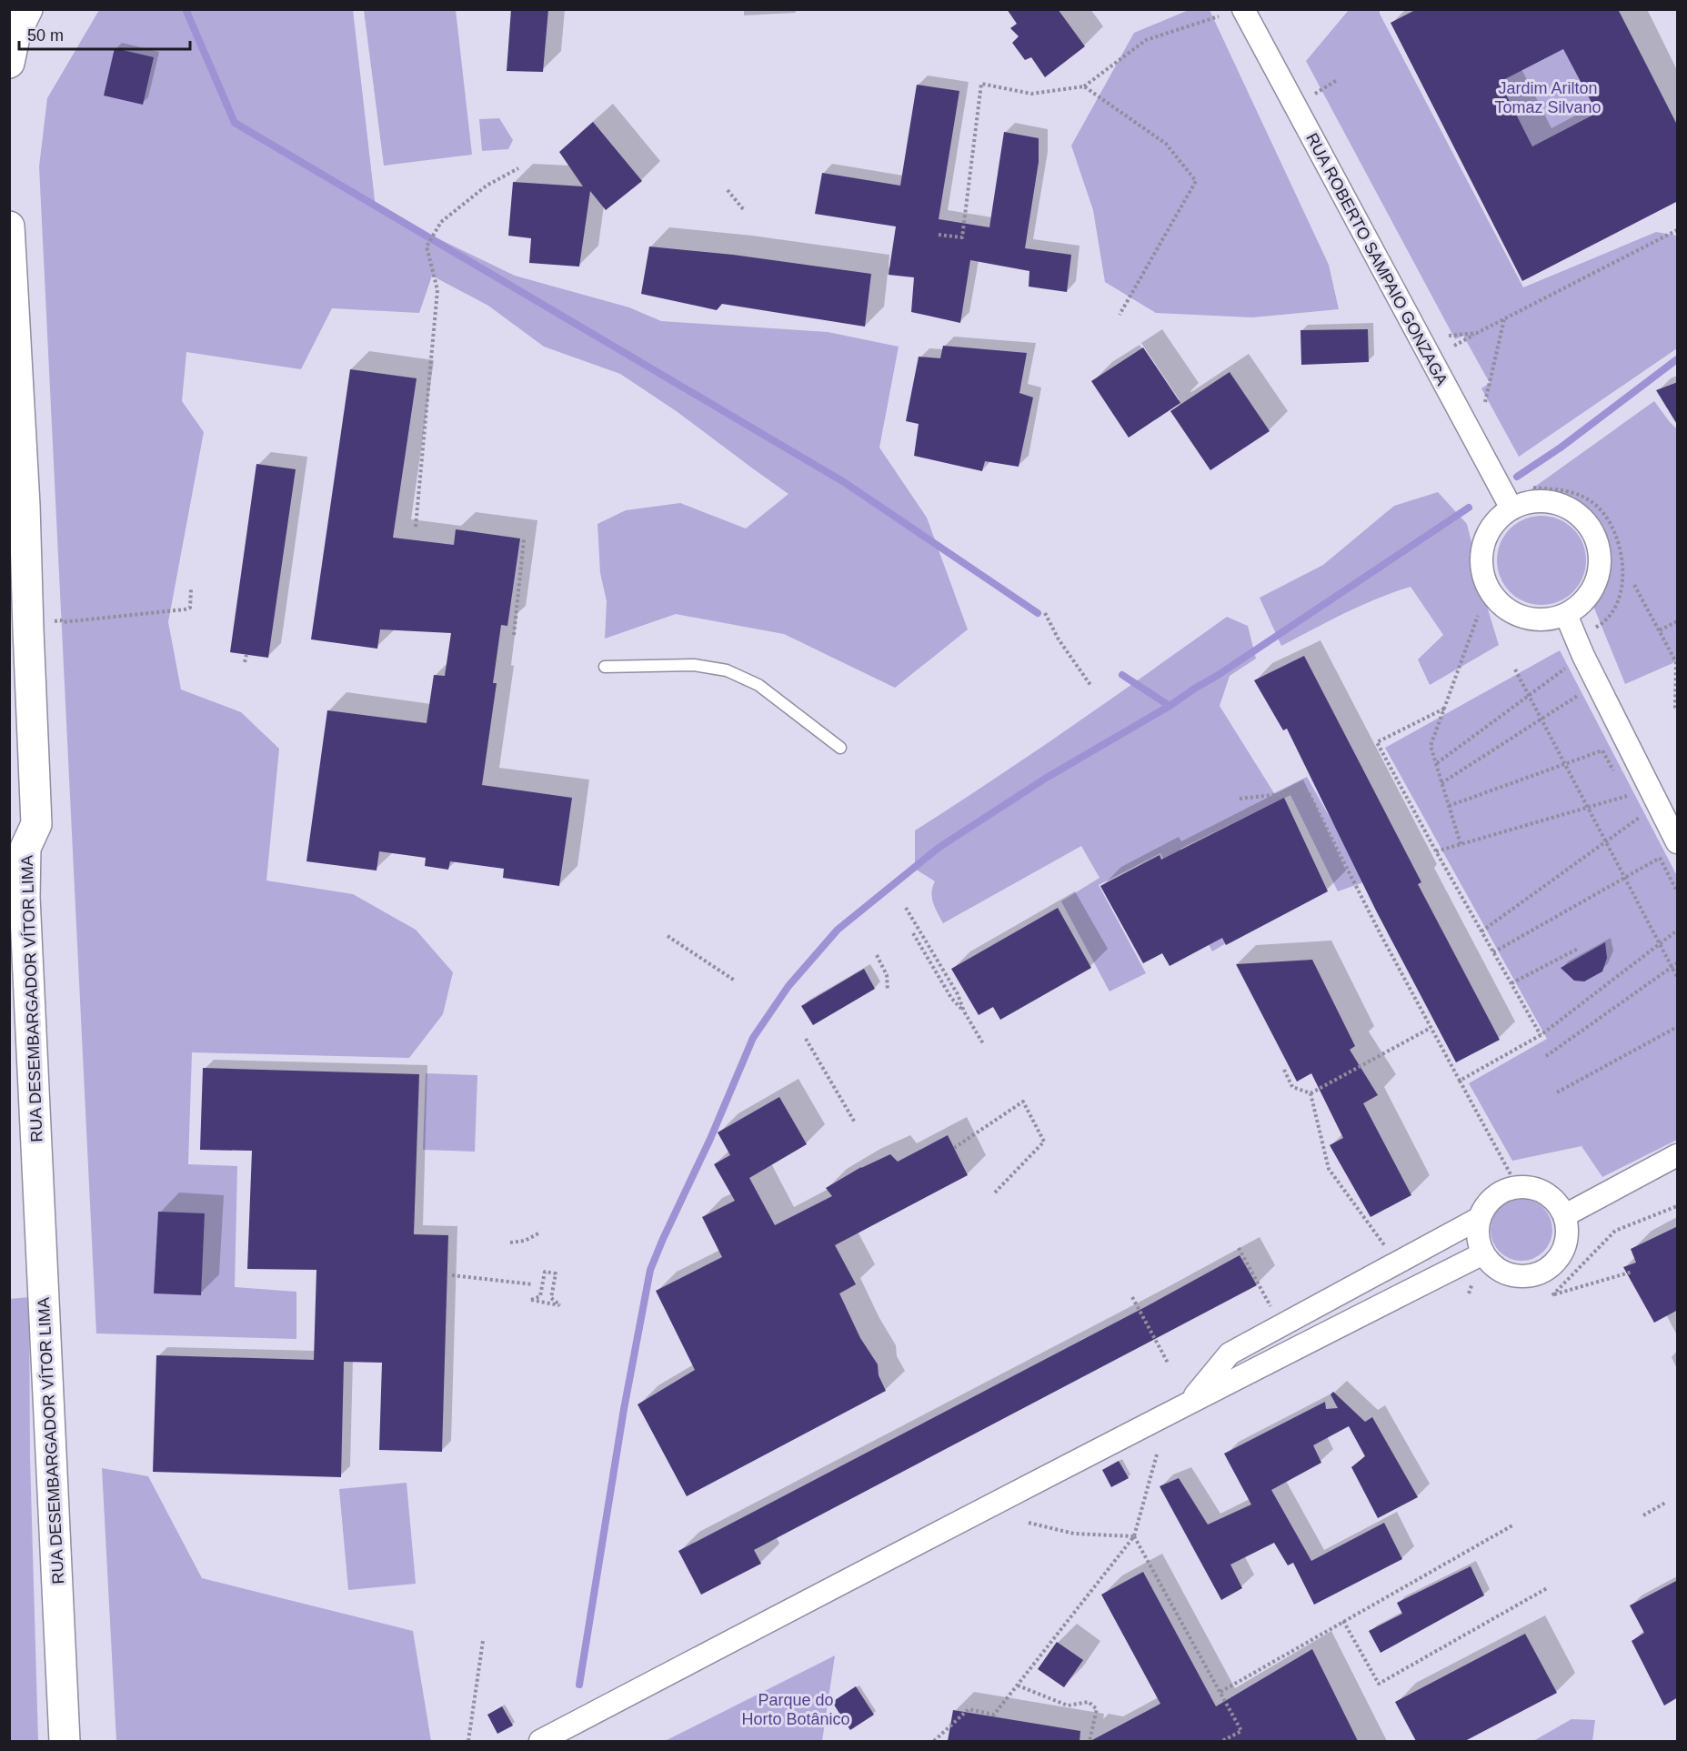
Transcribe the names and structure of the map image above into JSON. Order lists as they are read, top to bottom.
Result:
{
  "streets": {
    "main road": ["RUA DESEMBARGADOR VÍTOR LIMA"],
    "street": ["RUA ROBERTO SAMPAIO GONZAGA"]
  },
  "parks": ["Jardim Arilton Tomaz Silvano", "Parque do Horto Botânico"],
  "scale_bar": "50 m"
}
